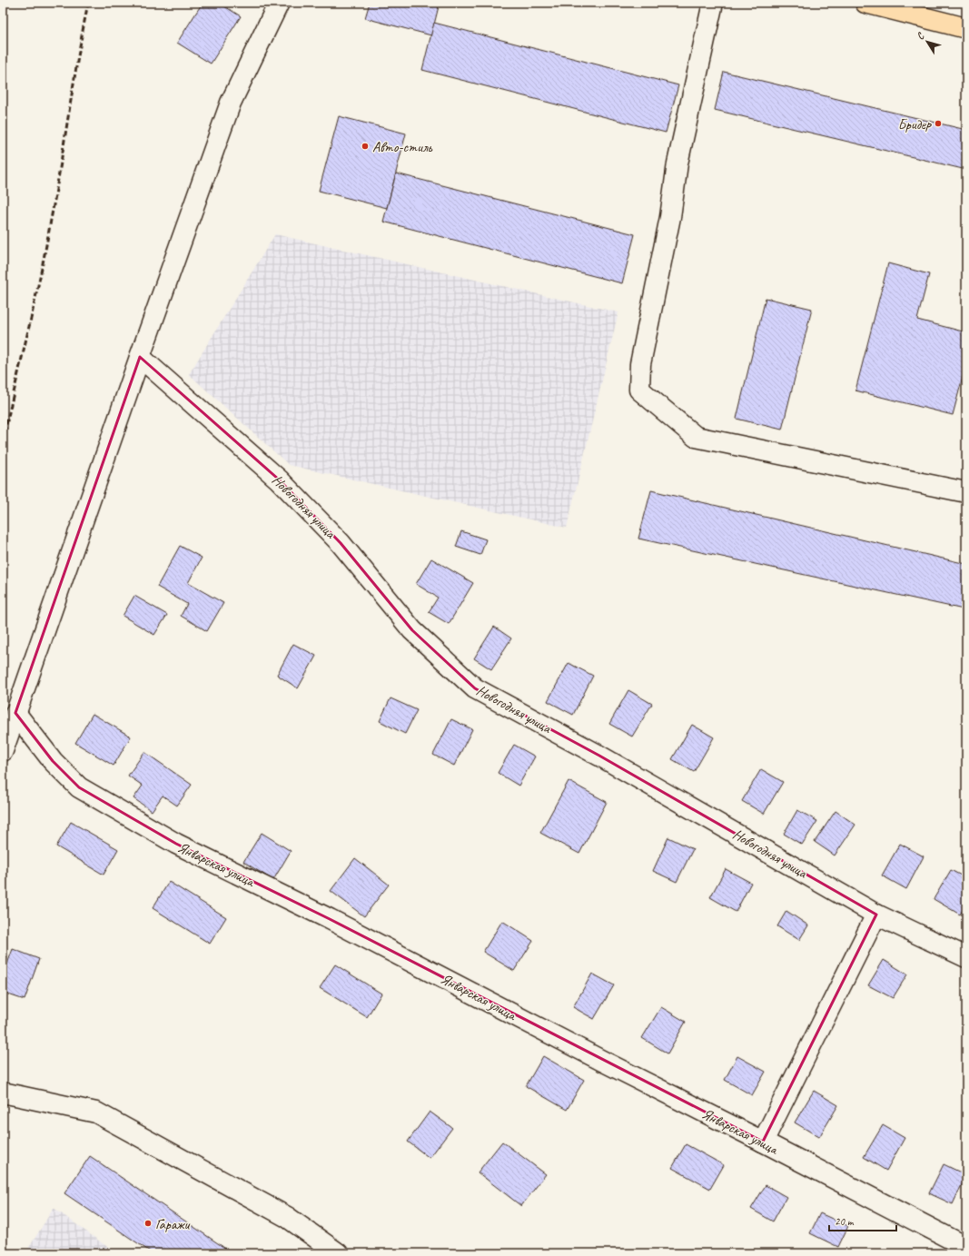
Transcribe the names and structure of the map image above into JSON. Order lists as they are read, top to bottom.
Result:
{
  "streets": {
    "street": ["Новогодняя улица", "Январская улица"]
  },
  "places": ["Бридер", "Авто-стиль", "Гаражи"],
  "scale_bar": "20 m",
  "north": "top left"
}
